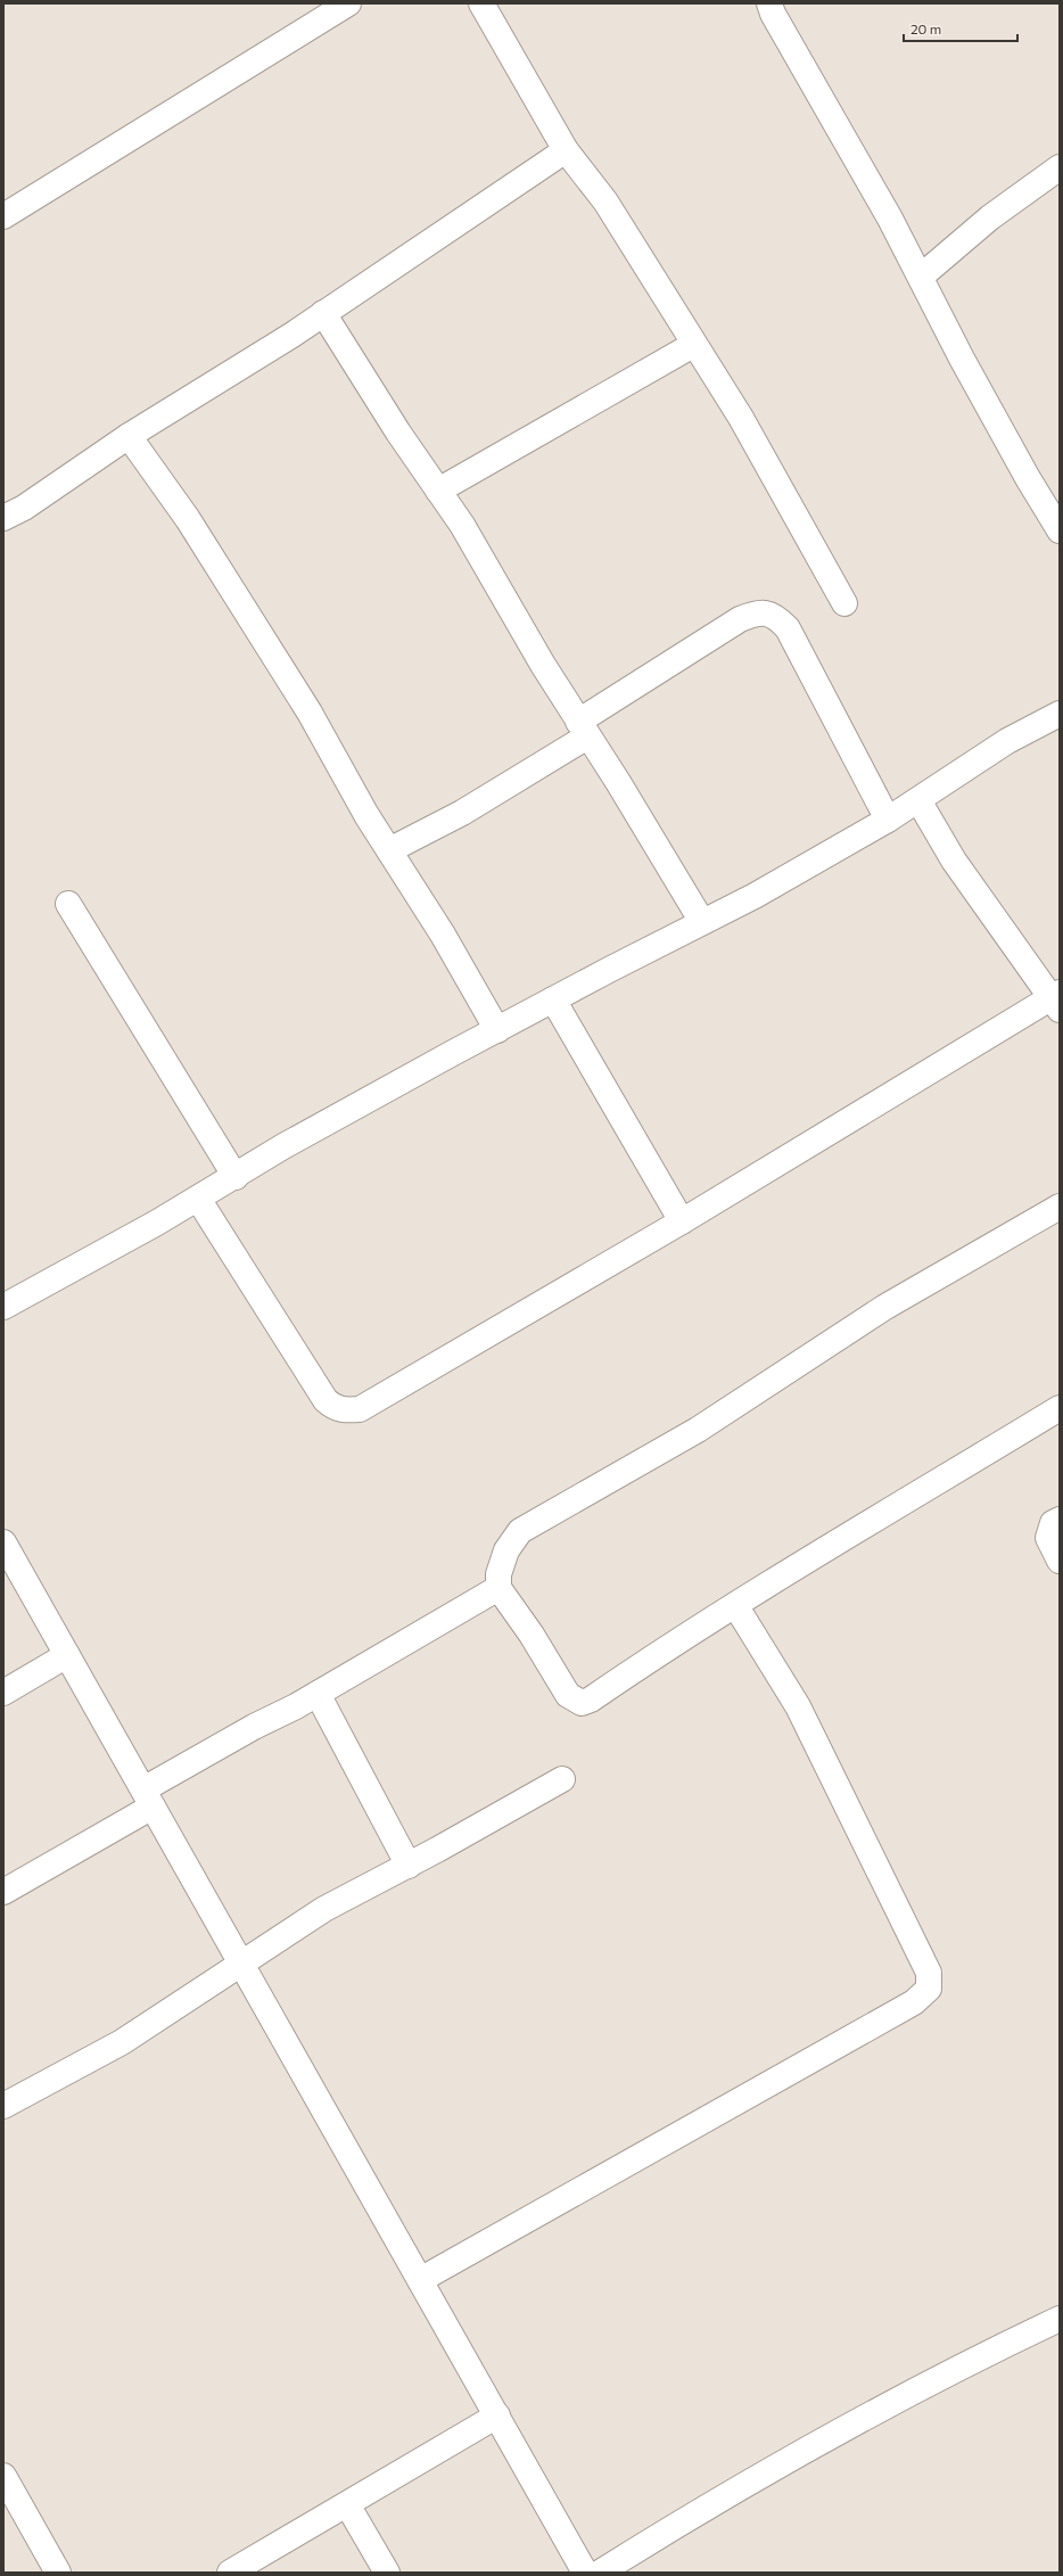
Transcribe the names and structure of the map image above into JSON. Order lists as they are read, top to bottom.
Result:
{
  "scale_bar": "20 m"
}
